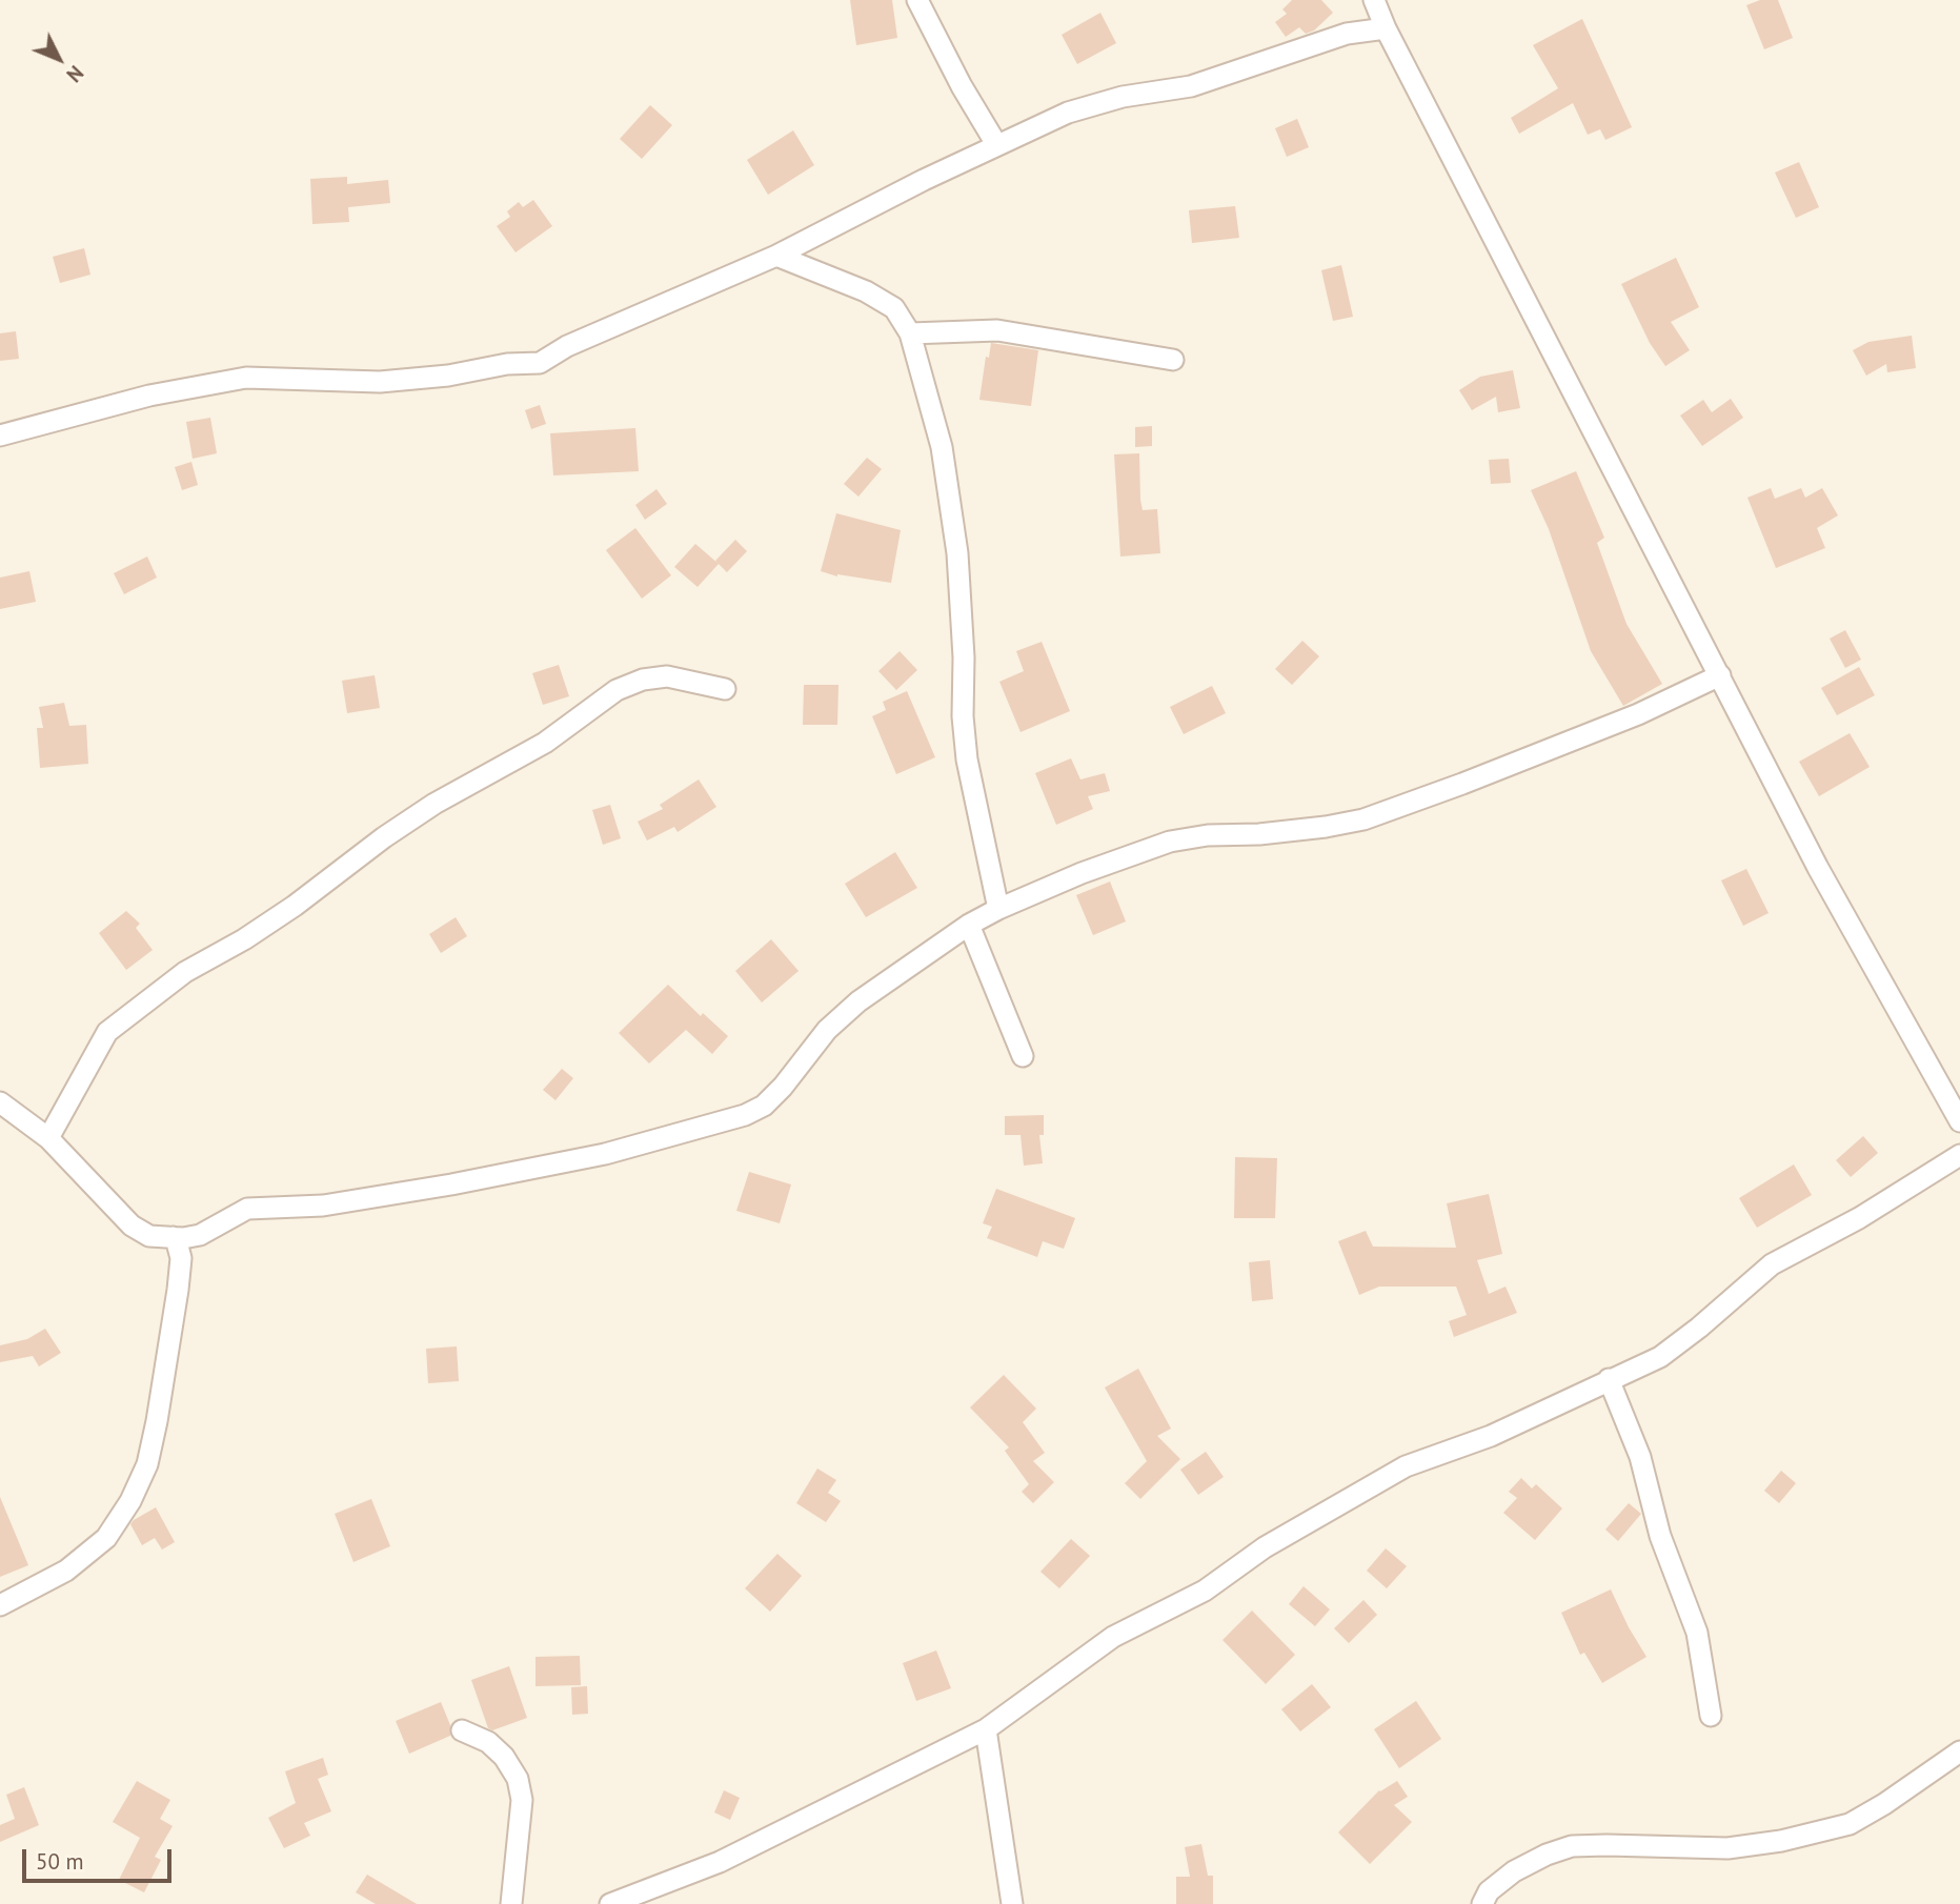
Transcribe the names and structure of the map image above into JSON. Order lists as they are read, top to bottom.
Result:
{
  "scale_bar": "50 m",
  "north": "bottom right"
}
